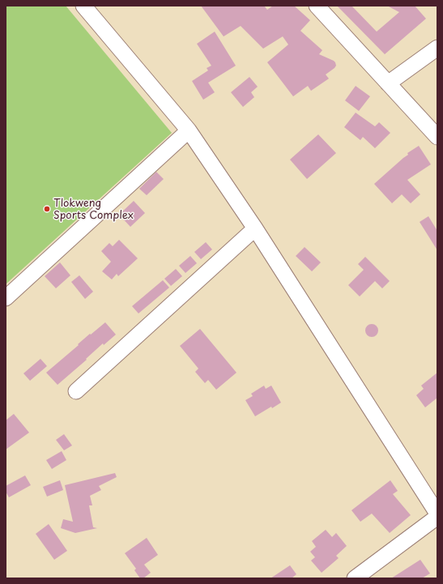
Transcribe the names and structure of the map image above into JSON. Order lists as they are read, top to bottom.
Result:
{
  "places": ["Tlokweng Sports Complex"]
}
